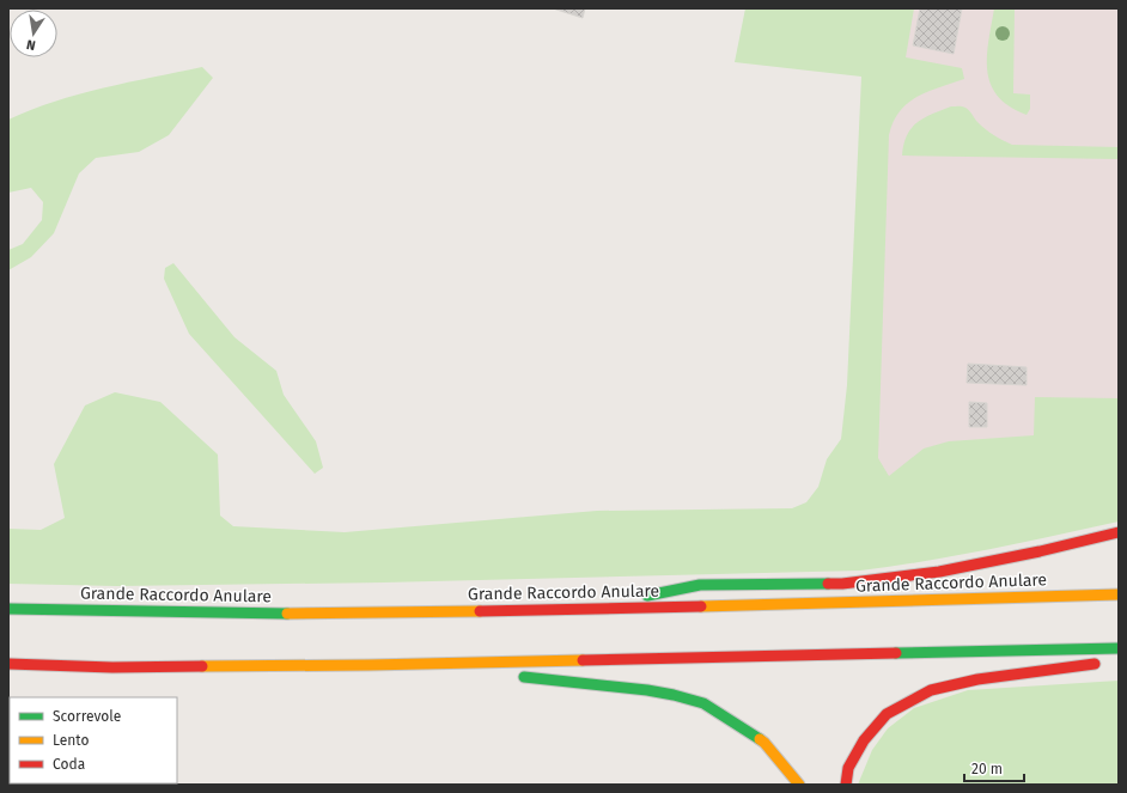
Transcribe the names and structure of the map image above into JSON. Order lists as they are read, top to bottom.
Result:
{
  "streets": {
    "highway": ["Grande Raccordo Anulare"]
  },
  "legend": ["Scorrevole", "Lento", "Coda"],
  "scale_bar": "20 m",
  "north": "bottom"
}
